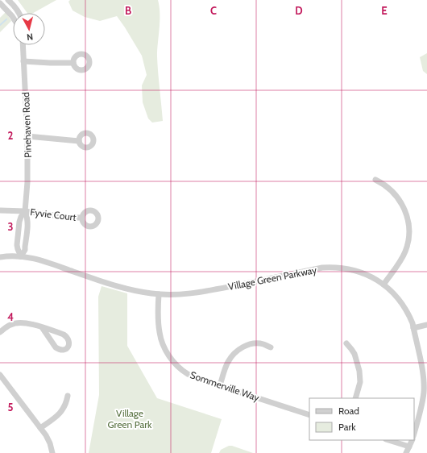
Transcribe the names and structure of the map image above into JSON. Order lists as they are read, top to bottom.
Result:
{
  "streets": {
    "street": [
      "Pinehaven Road",
      "Fyvie Court",
      "Village Green Parkway",
      "Sommerville Way"
    ]
  },
  "crossings": [
    ["Pinehaven Road", "Fyvie Court"],
    ["Pinehaven Road", "Village Green Parkway"],
    ["Village Green Parkway", "Sommerville Way"]
  ],
  "parks": ["Village Green Park"],
  "legend": ["Road", "Park"],
  "north": "bottom",
  "grid": {
    "columns": [
      "B",
      "C",
      "D",
      "E"
    ],
    "rows": [
      "2",
      "3",
      "4",
      "5"
    ]
  }
}
